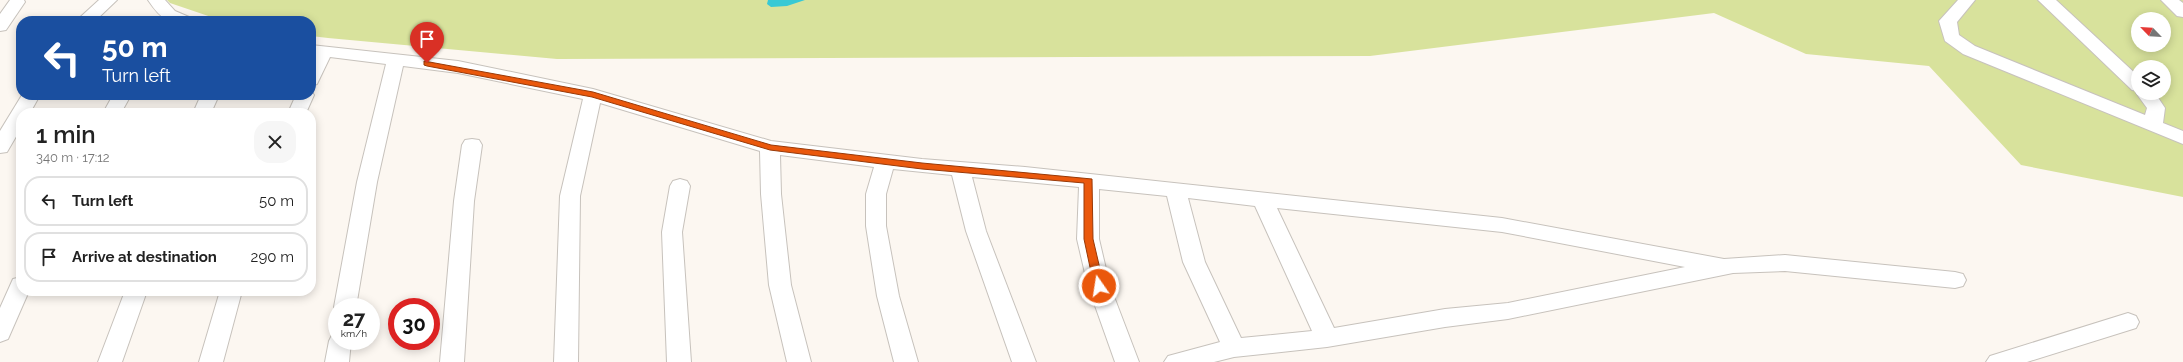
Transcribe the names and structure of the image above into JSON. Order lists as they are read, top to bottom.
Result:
{
  "north": "top left",
  "page": {
    "turn": ["50 m", "Turn left"],
    "heading": ["1 min", "340 m · 17:12"],
    "list": [
      {
        "name": "Turn left",
        "value": "50 m"
      },
      {
        "name": "Arrive at destination",
        "value": "290 m"
      }
    ],
    "speed": "27 km/h",
    "limit": "30"
  }
}
